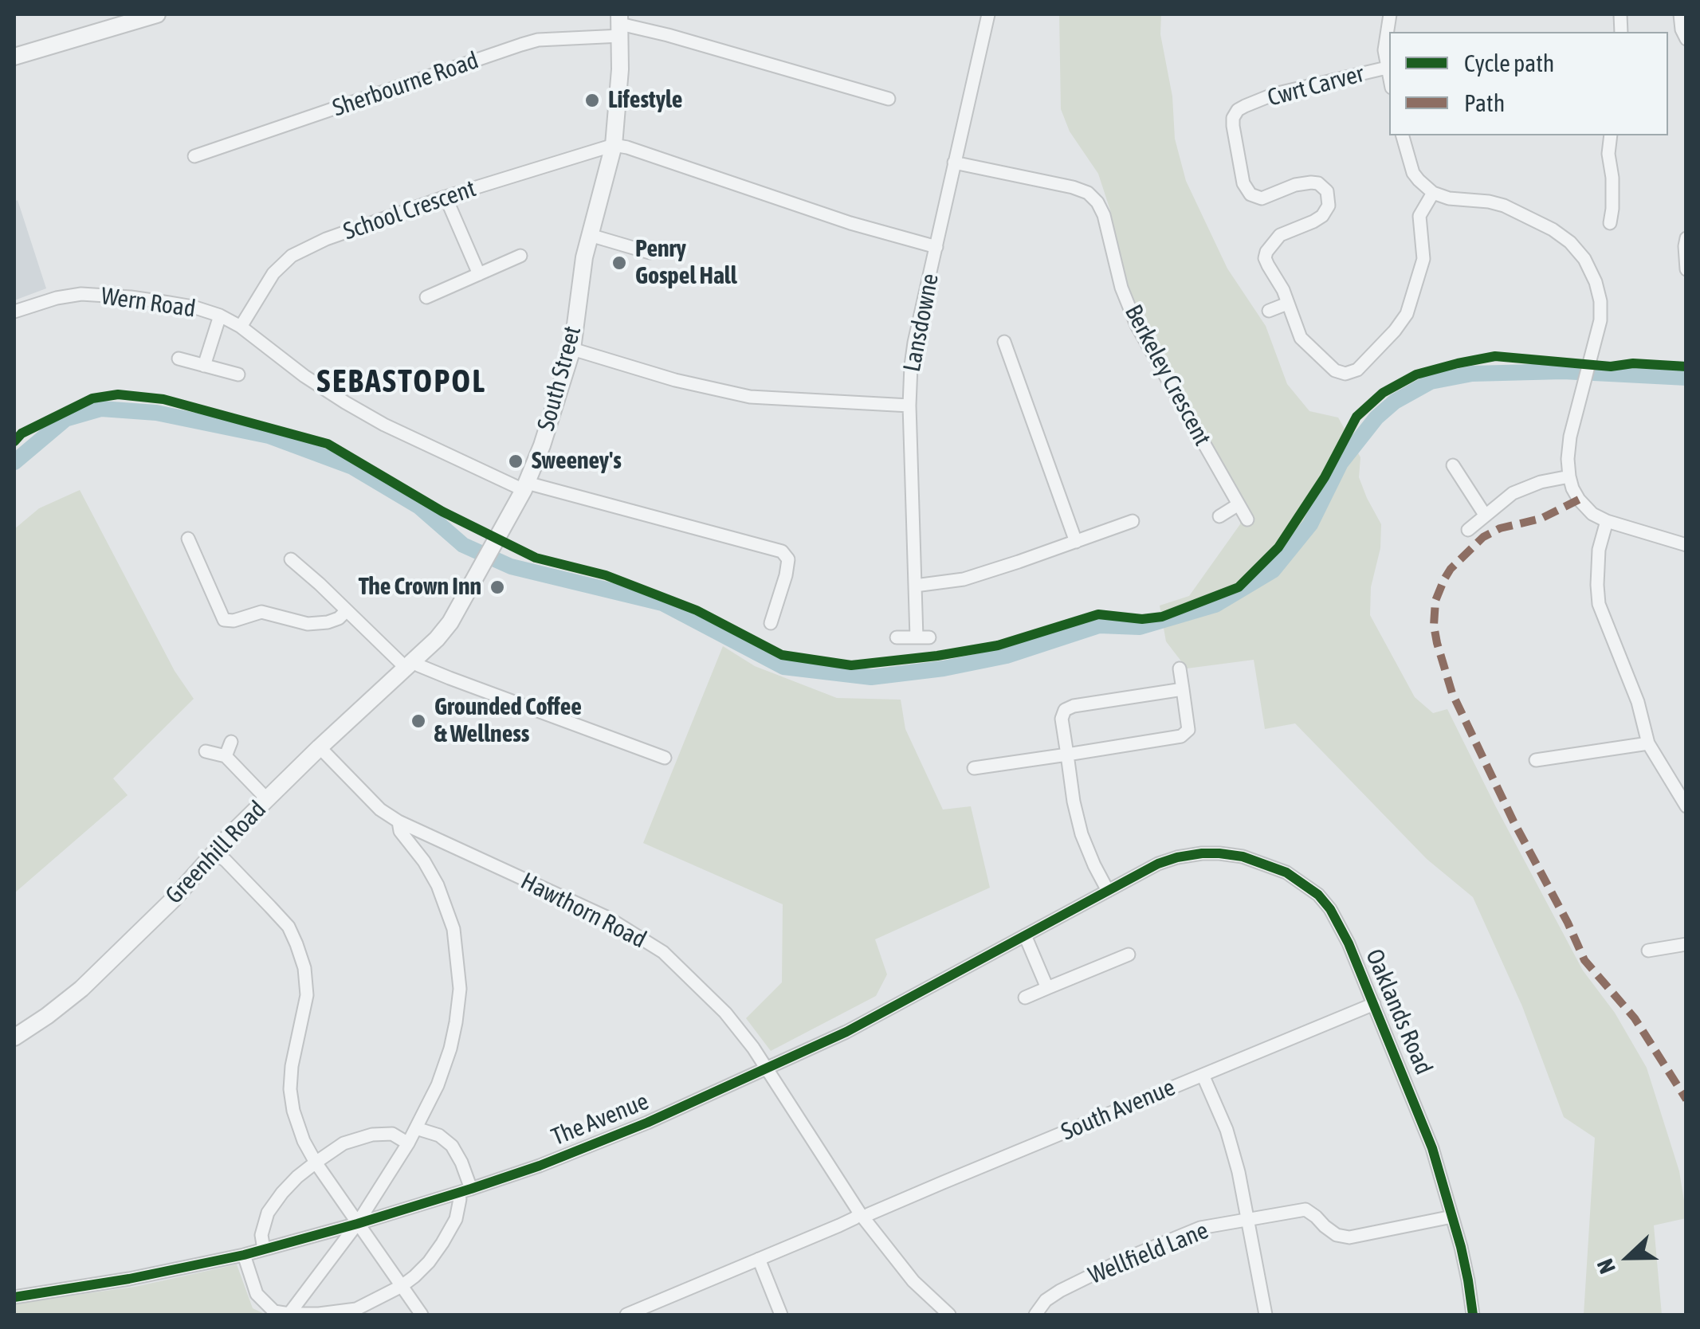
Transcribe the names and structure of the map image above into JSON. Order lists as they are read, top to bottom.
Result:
{
  "streets": {
    "street": [
      "Sherbourne Road",
      "Cwrt Carver",
      "School Crescent",
      "Wern Road",
      "Lansdowne",
      "Berkeley Crescent",
      "South Street",
      "Greenhill Road",
      "Hawthorn Road",
      "Oaklands Road",
      "South Avenue",
      "The Avenue",
      "Wellfield Lane"
    ]
  },
  "crossings": [
    ["Sherbourne Road", "South Street"],
    ["School Crescent", "Wern Road"],
    ["School Crescent", "South Street"],
    ["Wern Road", "South Street"],
    ["Lansdowne", "Berkeley Crescent"],
    ["South Street", "Greenhill Road"],
    ["Greenhill Road", "Hawthorn Road"],
    ["Hawthorn Road", "South Avenue"],
    ["Hawthorn Road", "The Avenue"],
    ["Oaklands Road", "South Avenue"],
    ["Oaklands Road", "The Avenue"],
    ["Oaklands Road", "Wellfield Lane"]
  ],
  "districts": ["SEBASTOPOL"],
  "places": [
    "Lifestyle",
    "Penry Gospel Hall",
    "Sweeney's",
    "The Crown Inn",
    "Grounded Coffee & Wellness"
  ],
  "legend": ["Cycle path", "Path"],
  "north": "left"
}
